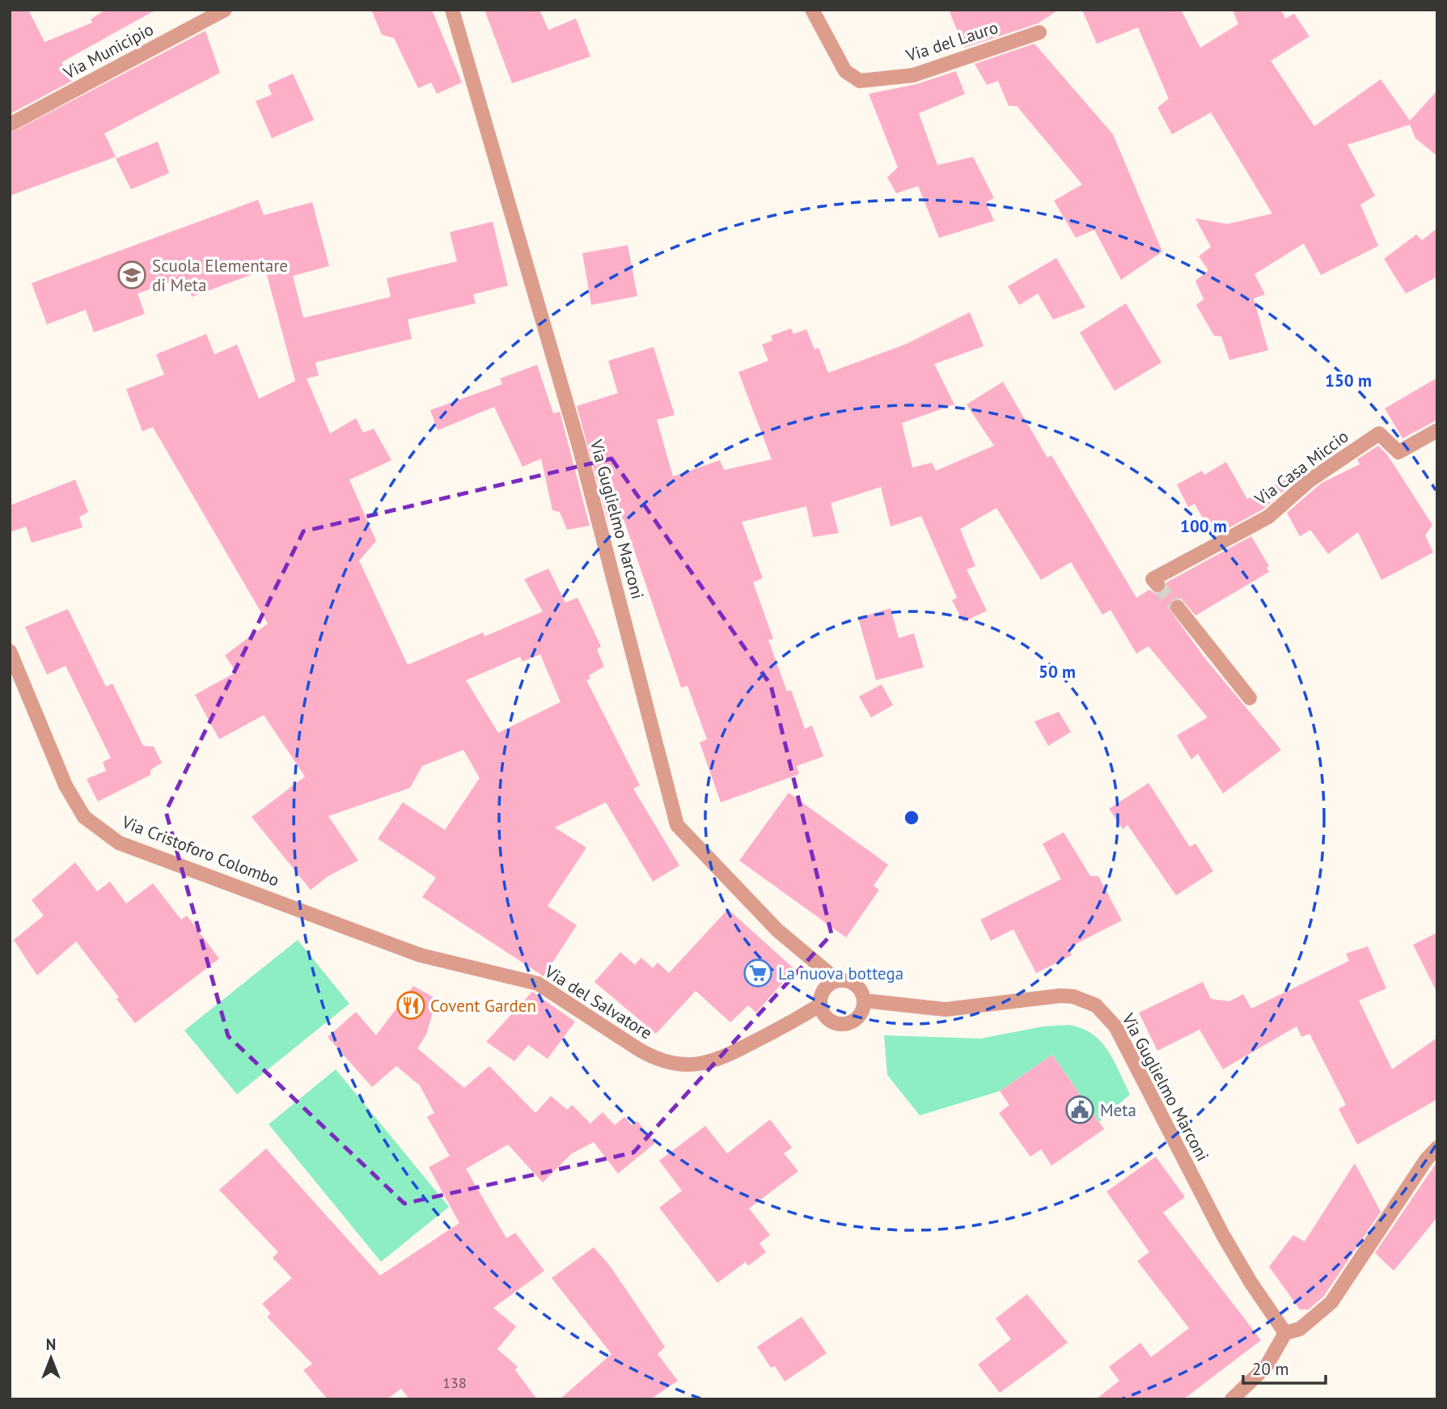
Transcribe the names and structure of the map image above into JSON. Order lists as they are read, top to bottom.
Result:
{
  "streets": {
    "street": [
      "Via del Lauro",
      "Via Municipio",
      "Via Casa Miccio",
      "Via Guglielmo Marconi",
      "Via Cristoforo Colombo",
      "Via del Salvatore"
    ]
  },
  "crossings": [
    ["Via Guglielmo Marconi", "Via del Salvatore"],
    ["Via Cristoforo Colombo", "Via del Salvatore"]
  ],
  "places": {
    "school or university": ["Scuola Elementare di Meta"],
    "supermarket": ["La nuova bottega"],
    "restaurant": ["Covent Garden"],
    "public building": ["Meta"]
  },
  "house_numbers": ["138"],
  "scale_bar": "20 m",
  "north": "top",
  "rings": ["150 m", "100 m", "50 m"]
}
